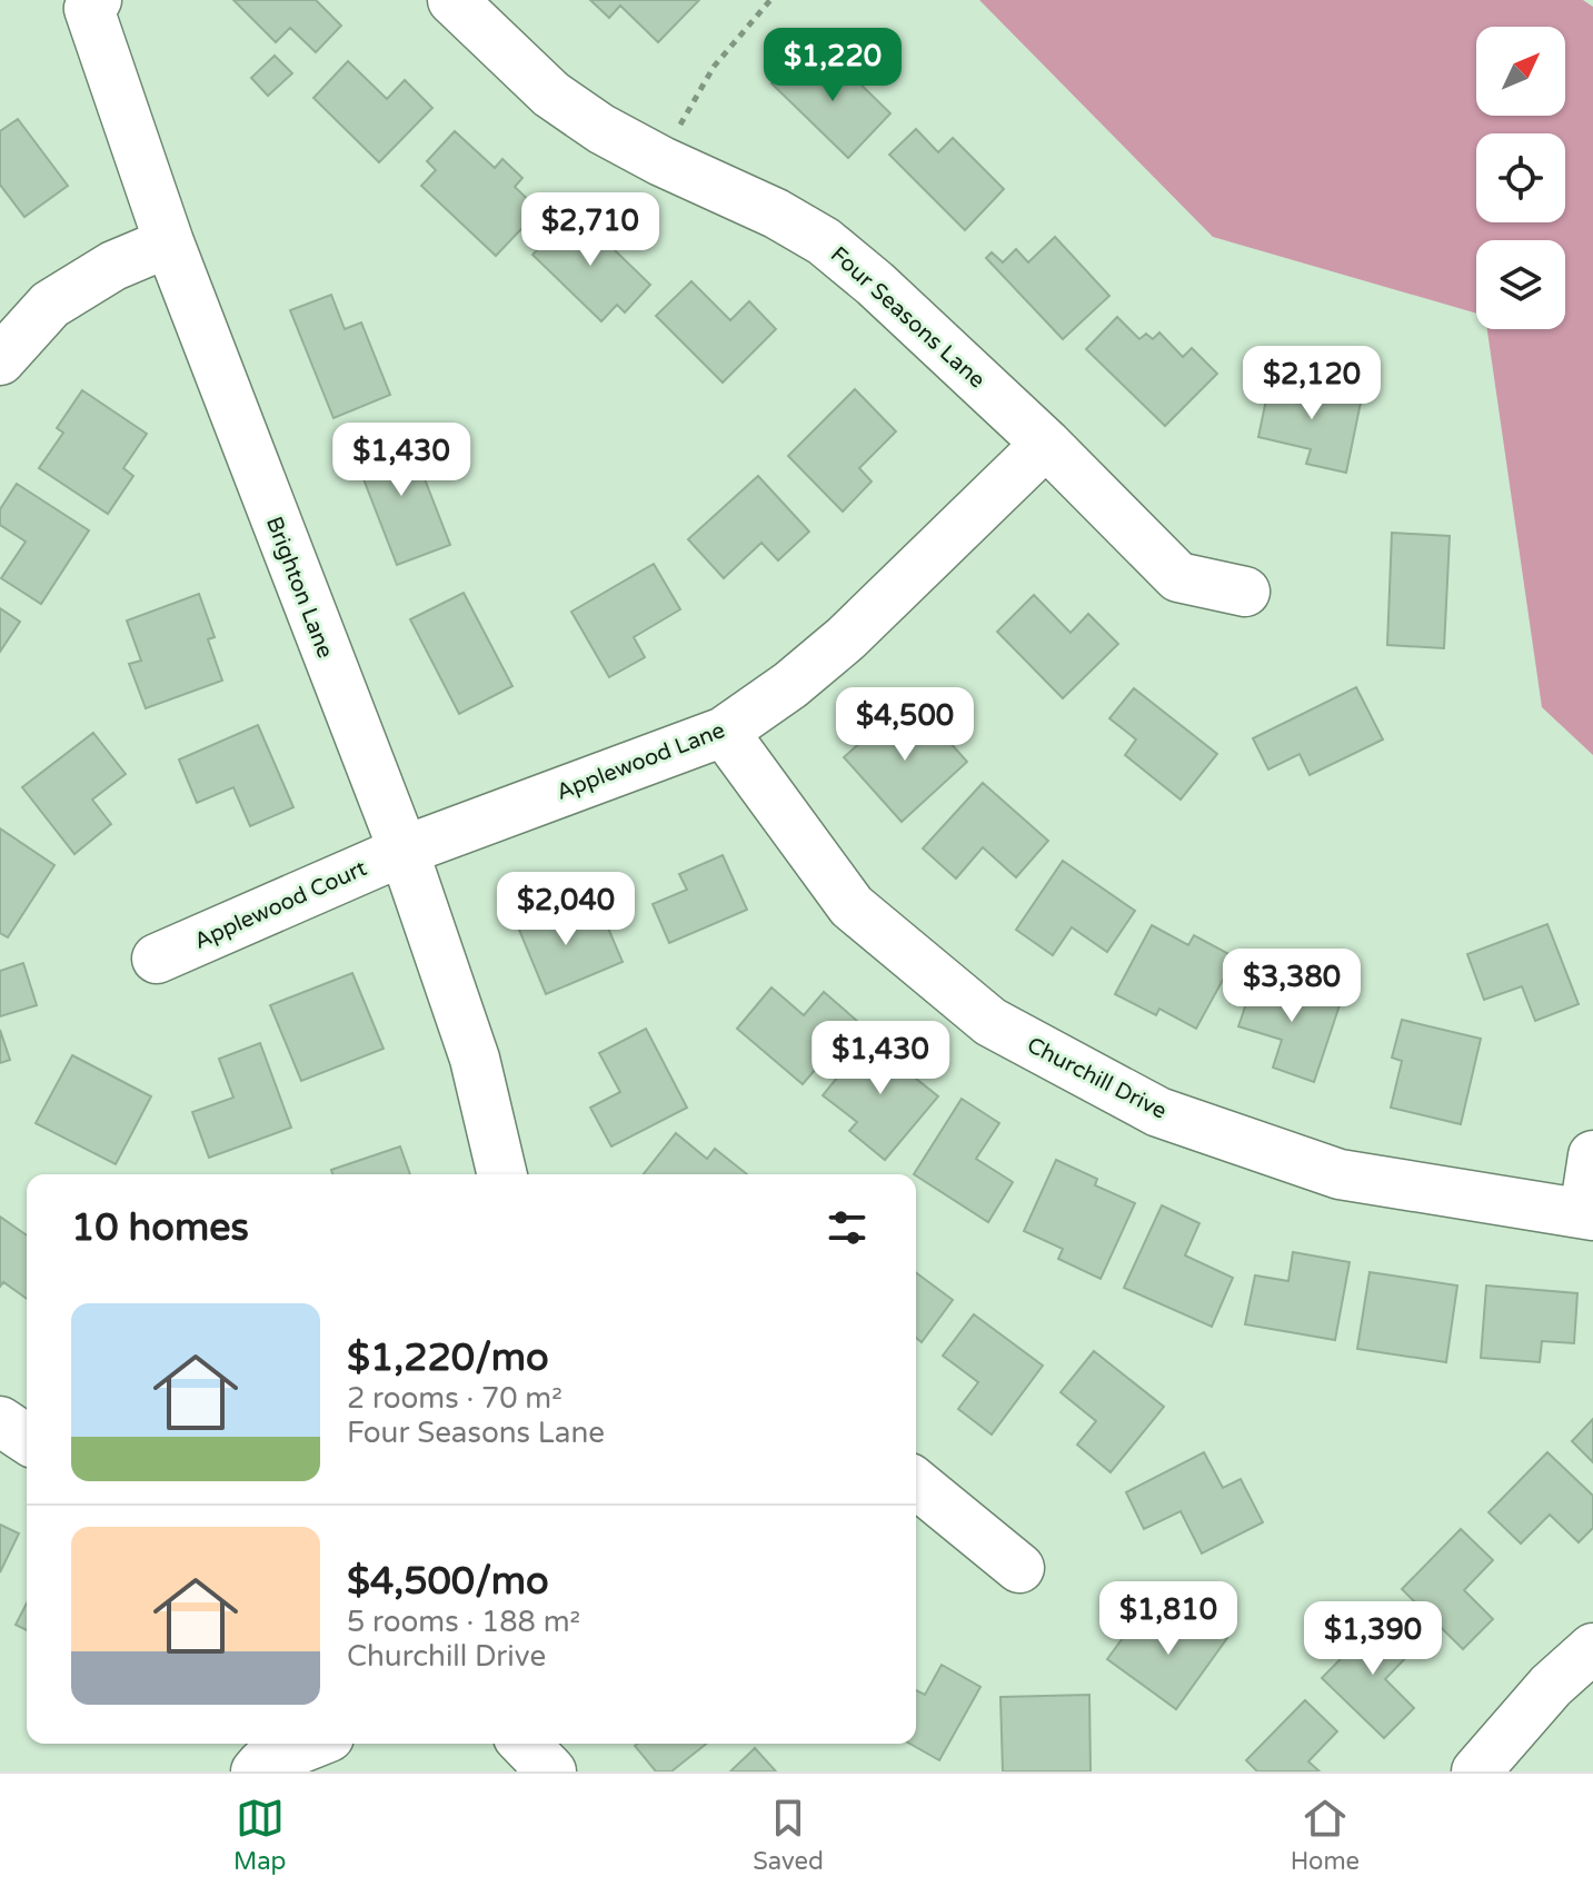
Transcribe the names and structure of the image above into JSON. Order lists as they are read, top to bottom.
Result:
{
  "streets": {
    "street": [
      "Four Seasons Lane",
      "Brighton Lane",
      "Applewood Lane",
      "Applewood Court",
      "Churchill Drive"
    ]
  },
  "crossings": [
    ["Four Seasons Lane", "Applewood Lane"],
    ["Brighton Lane", "Applewood Lane"],
    ["Brighton Lane", "Applewood Court"],
    ["Applewood Lane", "Applewood Court"],
    ["Applewood Lane", "Churchill Drive"]
  ],
  "north": "top right",
  "page": {
    "price": [
      "$1,220",
      "$2,710",
      "$2,120",
      "$1,430",
      "$4,500",
      "$2,040",
      "$3,380",
      "$1,430",
      "$1,810",
      "$1,390"
    ],
    "heading": "10 homes",
    "list": [
      {
        "name": "$1,220/mo",
        "note": "2 rooms · 70 m² · Four Seasons Lane"
      },
      {
        "name": "$4,500/mo",
        "note": "5 rooms · 188 m² · Churchill Drive"
      }
    ],
    "tabs": ["Map", "Saved", "Home"]
  }
}
